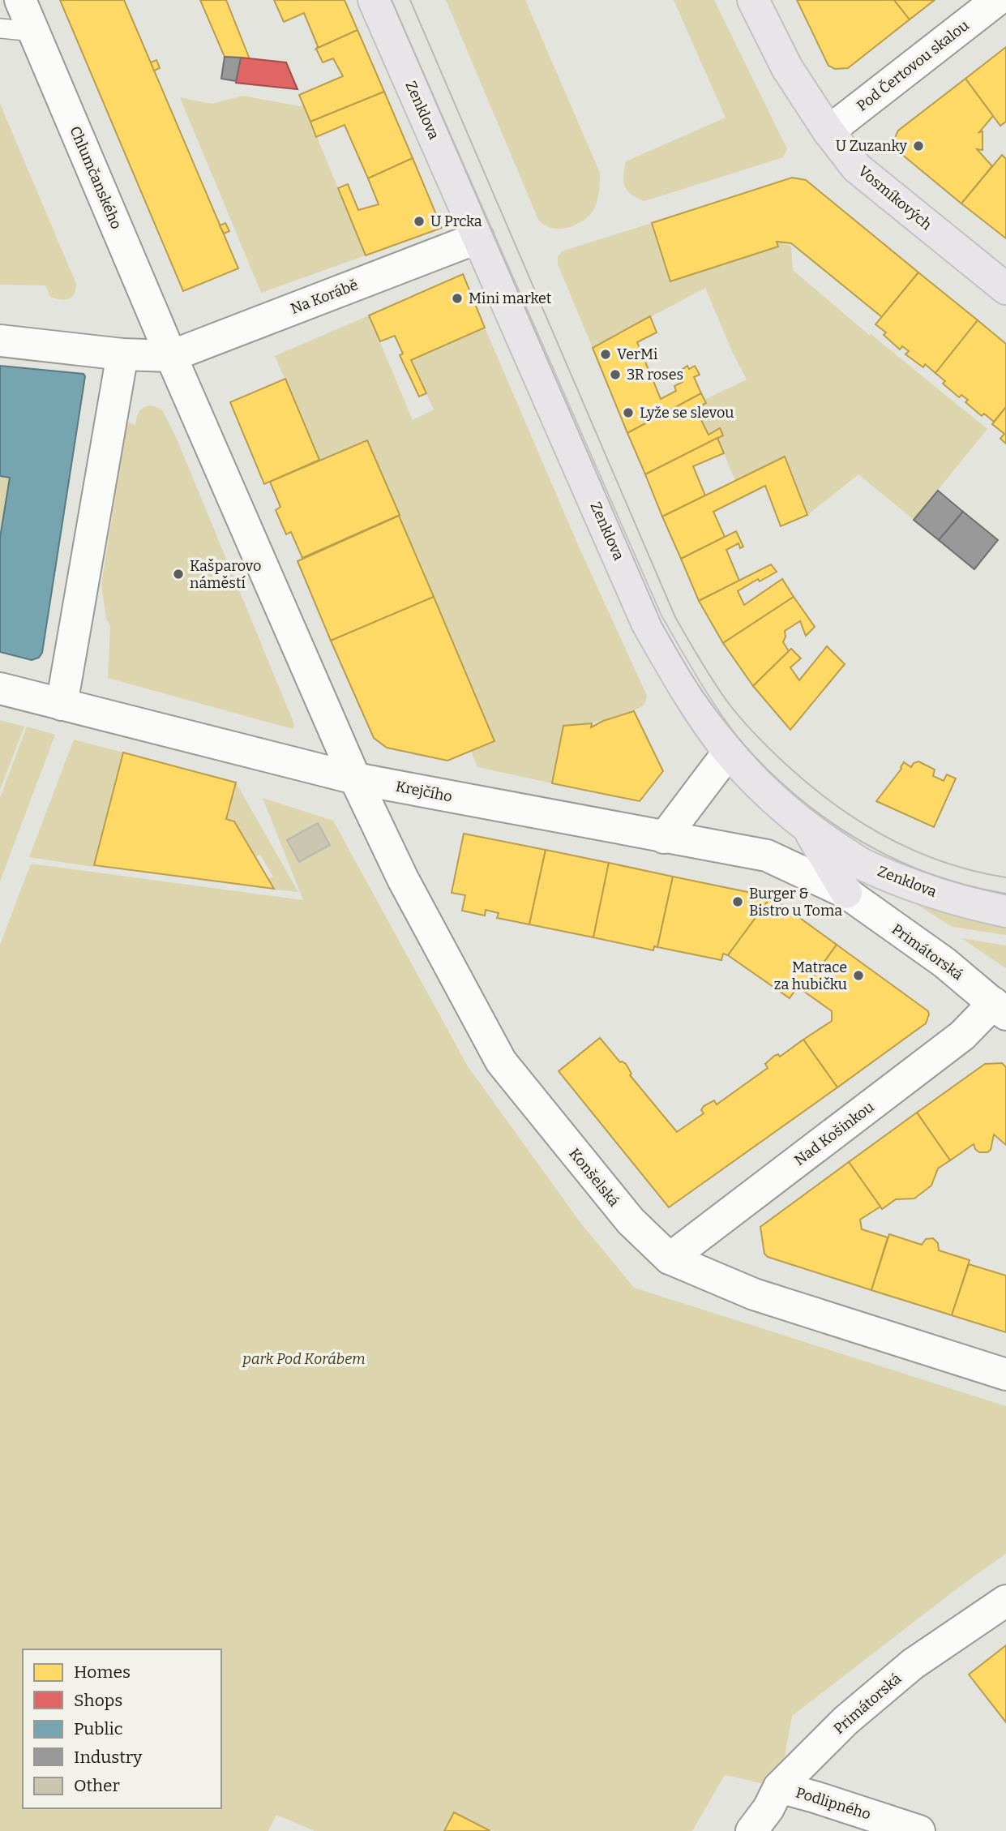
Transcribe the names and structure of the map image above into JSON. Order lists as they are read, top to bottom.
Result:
{
  "streets": {
    "main road": ["Zenklova", "Vosmíkových"],
    "street": [
      "Pod Čertovou skalou",
      "Chlumčanského",
      "Na Korábě",
      "Krejčího",
      "Primátorská",
      "Nad Košinkou",
      "Konšelská",
      "Podlipného"
    ]
  },
  "crossings": [
    ["Pod Čertovou skalou", "Vosmíkových"],
    ["Zenklova", "Na Korábě"],
    ["Chlumčanského", "Na Korábě"],
    ["Krejčího", "Primátorská"],
    ["Krejčího", "Konšelská"],
    ["Primátorská", "Nad Košinkou"],
    ["Primátorská", "Podlipného"],
    ["Nad Košinkou", "Konšelská"]
  ],
  "parks": ["park Pod Korábem"],
  "places": [
    "U Zuzanky",
    "U Prcka",
    "Mini market",
    "VerMi",
    "3R roses",
    "Lyže se slevou",
    "Kašparovo náměstí",
    "Burger & Bistro u Toma",
    "Matrace za hubičku"
  ],
  "legend": [
    "Homes",
    "Shops",
    "Public",
    "Industry",
    "Other"
  ]
}
